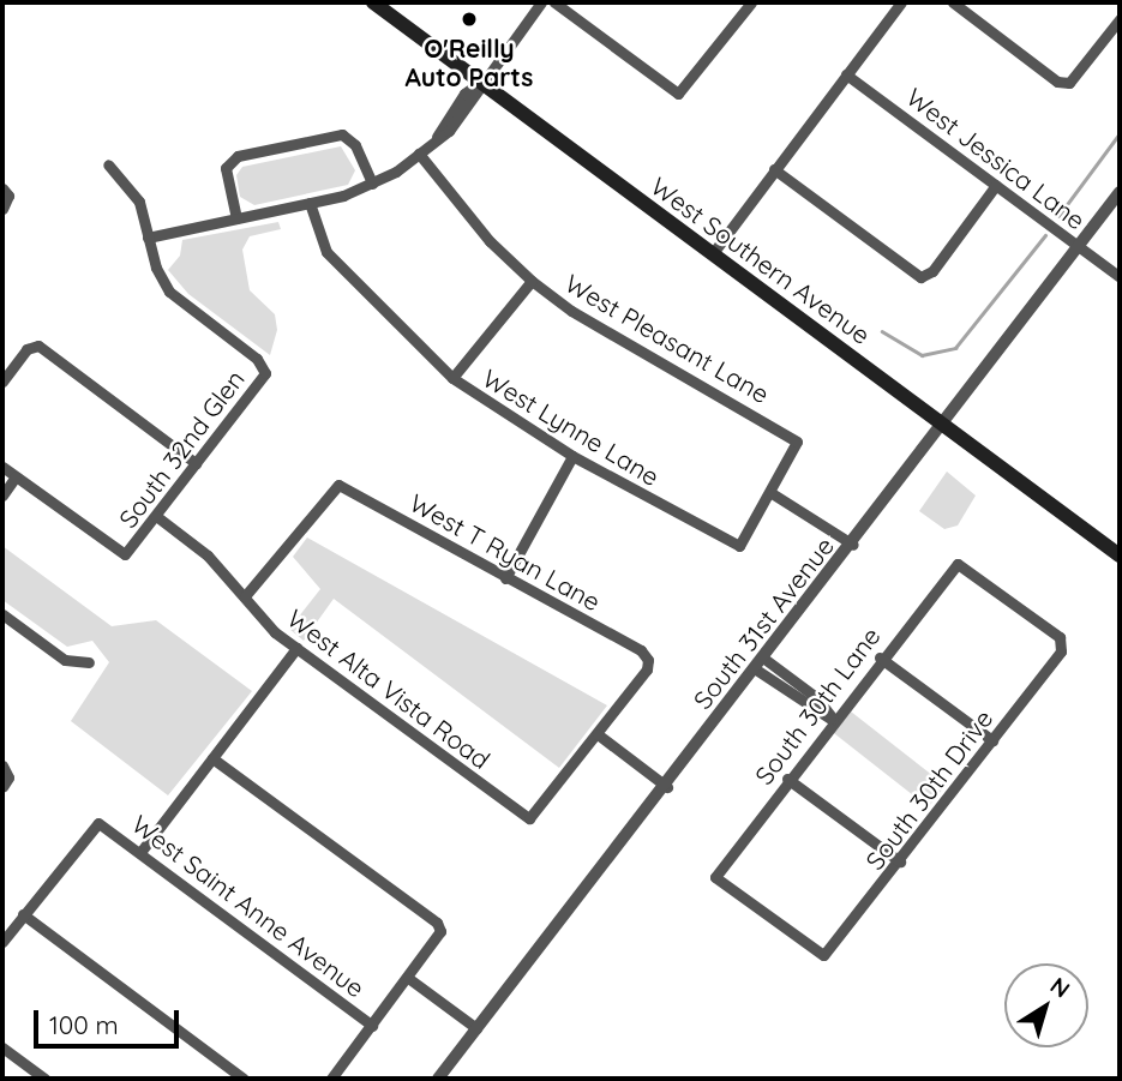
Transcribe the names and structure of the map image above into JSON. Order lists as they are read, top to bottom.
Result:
{
  "streets": {
    "main road": ["West Southern Avenue"],
    "street": [
      "West Jessica Lane",
      "West Pleasant Lane",
      "West Lynne Lane",
      "South 32nd Glen",
      "West T Ryan Lane",
      "South 31st Avenue",
      "West Alta Vista Road",
      "South 30th Lane",
      "South 30th Drive",
      "West Saint Anne Avenue"
    ]
  },
  "crossings": [
    ["West Jessica Lane", "South 31st Avenue"],
    ["West Southern Avenue", "South 31st Avenue"],
    ["West Pleasant Lane", "West Lynne Lane"],
    ["South 32nd Glen", "West Alta Vista Road"],
    ["West T Ryan Lane", "West Alta Vista Road"],
    ["South 30th Lane", "South 30th Drive"]
  ],
  "places": ["O'Reilly Auto Parts"],
  "scale_bar": "100 m",
  "north": "top right"
}
